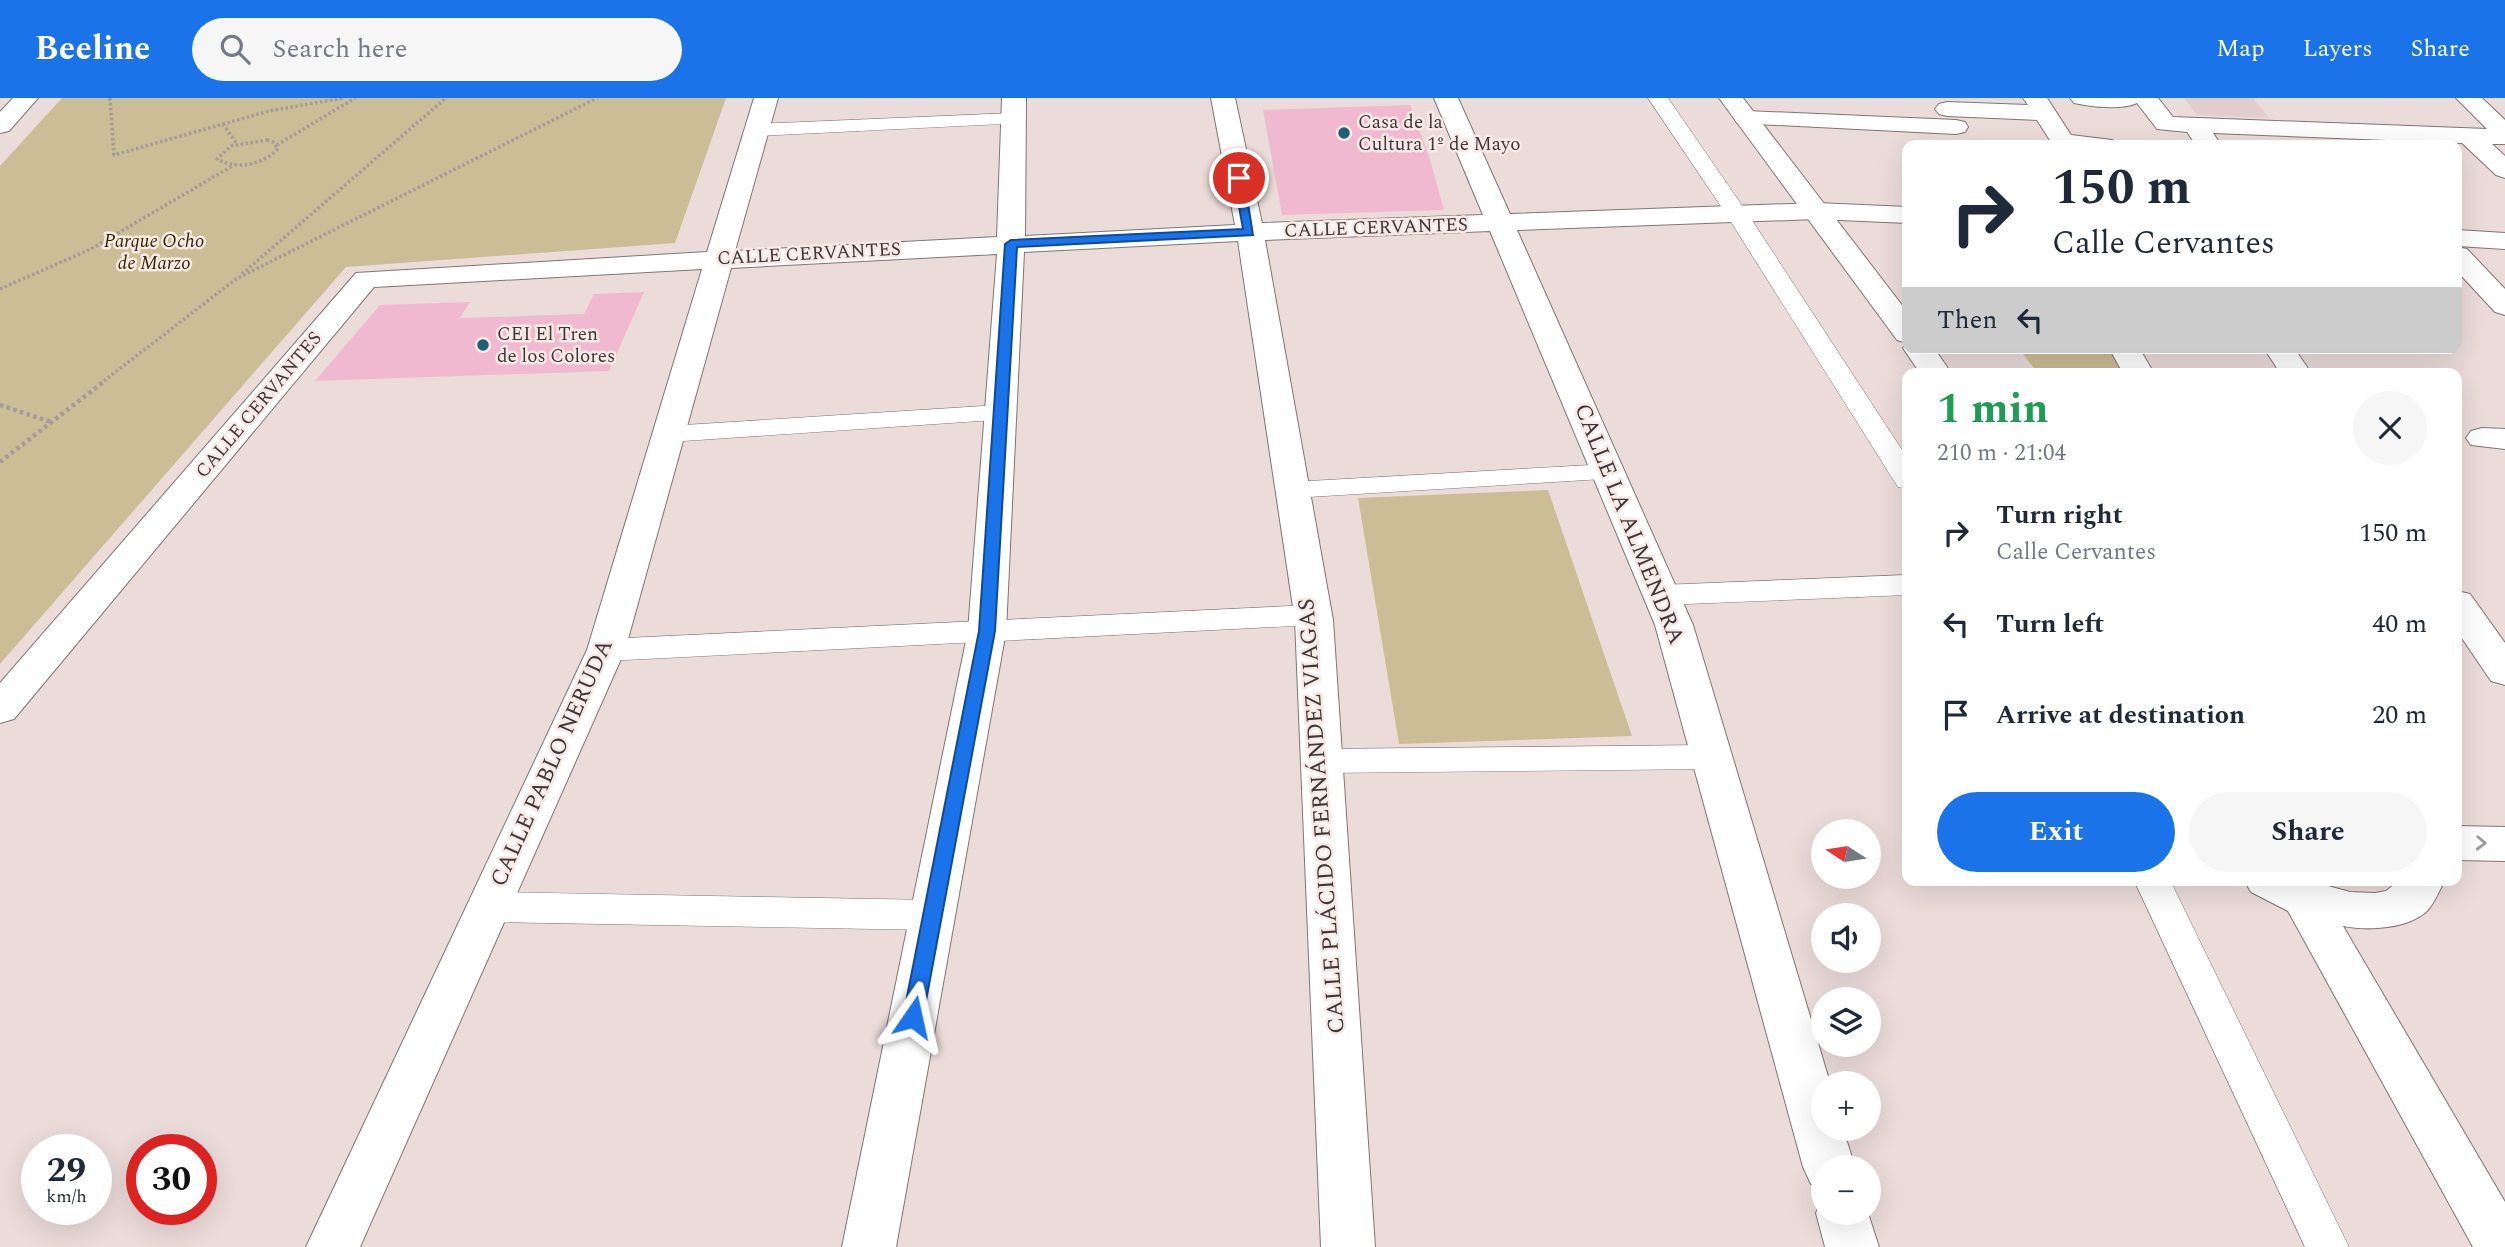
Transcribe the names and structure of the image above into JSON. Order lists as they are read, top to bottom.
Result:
{
  "streets": {
    "street": [
      "CALLE CERVANTES",
      "CALLE LA ALMENDRA",
      "CALLE PABLO NERUDA",
      "CALLE PLÁCIDO FERNÁNDEZ VIAGAS"
    ]
  },
  "crossings": [
    ["CALLE CERVANTES", "CALLE LA ALMENDRA"],
    ["CALLE CERVANTES", "CALLE PABLO NERUDA"],
    ["CALLE CERVANTES", "CALLE PLÁCIDO FERNÁNDEZ VIAGAS"]
  ],
  "parks": ["Parque Ocho de Marzo"],
  "places": ["Casa de la Cultura 1º de Mayo", "CEI El Tren de los Colores"],
  "north": "left",
  "page": {
    "header": "Beeline",
    "search": "Search here",
    "nav": ["Map", "Layers", "Share"],
    "turn": ["150 m", "Calle Cervantes"],
    "then": "Then",
    "heading": ["1 min", "210 m · 21:04"],
    "list": [
      {
        "name": "Turn right",
        "note": "Calle Cervantes",
        "value": "150 m"
      },
      {
        "name": "Turn left",
        "value": "40 m"
      },
      {
        "name": "Arrive at destination",
        "value": "20 m"
      }
    ],
    "buttons": ["Exit", "Share"],
    "map_buttons": ["+", "−"],
    "speed": "29 km/h",
    "limit": "30"
  }
}
